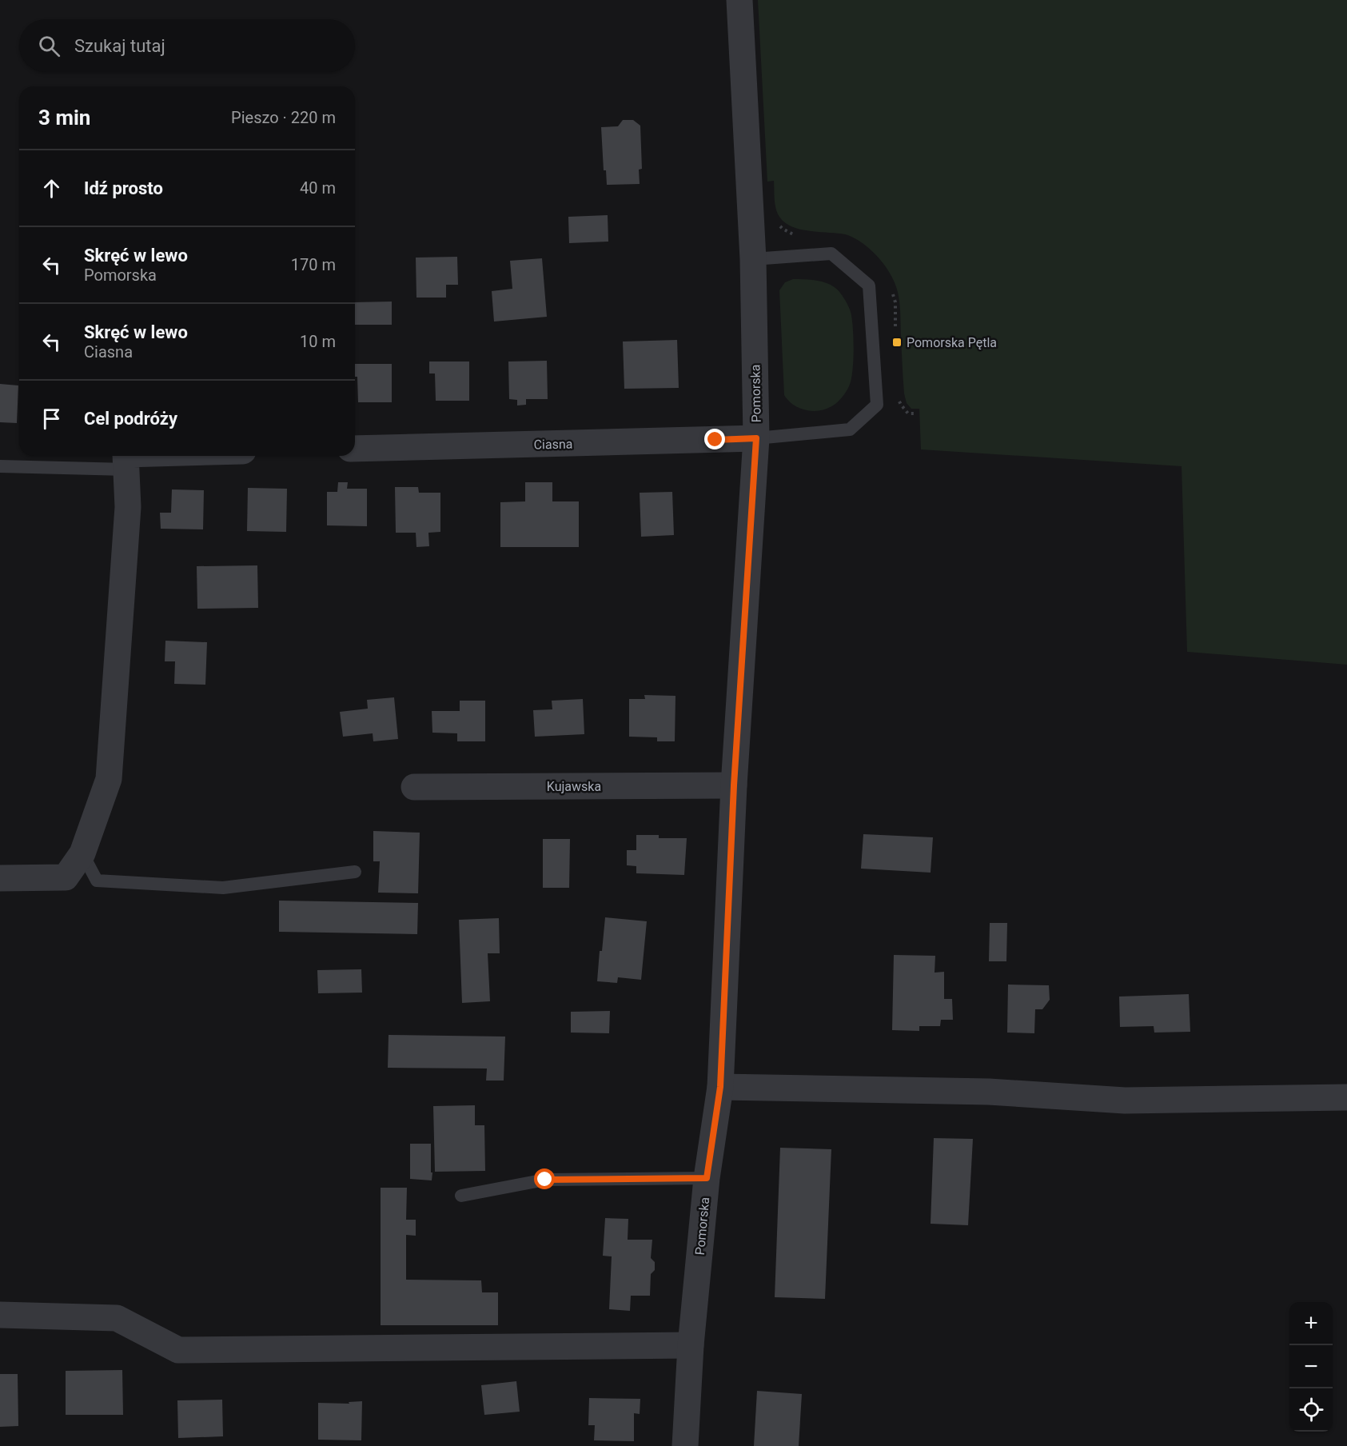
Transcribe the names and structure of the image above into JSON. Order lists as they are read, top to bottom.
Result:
{
  "streets": {
    "street": ["Pomorska", "Ciasna", "Kujawska"]
  },
  "crossings": [
    ["Pomorska", "Ciasna"],
    ["Pomorska", "Kujawska"]
  ],
  "places": {
    "transit": ["Pomorska Pętla"]
  },
  "page": {
    "search": "Szukaj tutaj",
    "heading": ["3 min", "Pieszo · 220 m"],
    "list": [
      ["Idź prosto", "40 m"],
      ["Skręć w lewo", "Pomorska", "170 m"],
      ["Skręć w lewo", "Ciasna", "10 m"],
      "Cel podróży"
    ],
    "map_buttons": ["+", "−"]
  }
}
